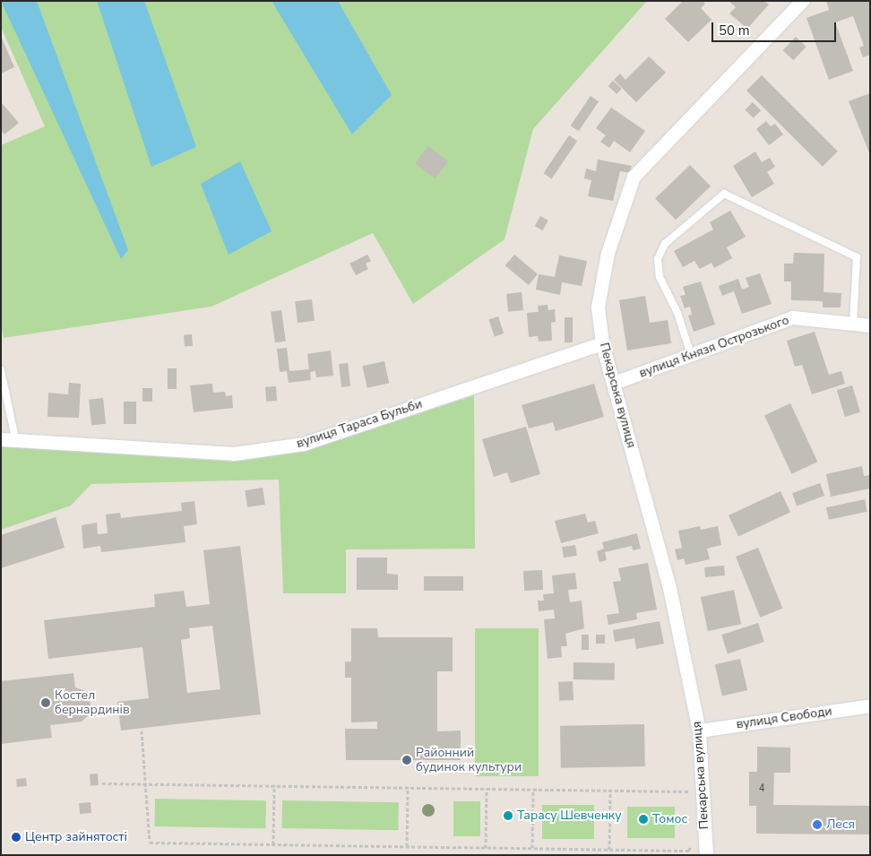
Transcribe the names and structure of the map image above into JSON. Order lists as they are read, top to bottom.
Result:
{
  "streets": {
    "street": [
      "вулиця Князя Острозького",
      "Пекарська вулиця",
      "вулиця Тараса Бульби",
      "вулиця Свободи"
    ]
  },
  "crossings": [
    ["вулиця Князя Острозького", "Пекарська вулиця"],
    ["Пекарська вулиця", "вулиця Тараса Бульби"],
    ["Пекарська вулиця", "вулиця Свободи"]
  ],
  "places": [
    "Костел бернардинів",
    "Районний будинок культури",
    "Тарасу Шевченку",
    "Томос",
    "Леся",
    "Центр зайнятості"
  ],
  "house_numbers": ["4"],
  "scale_bar": "50 m"
}
